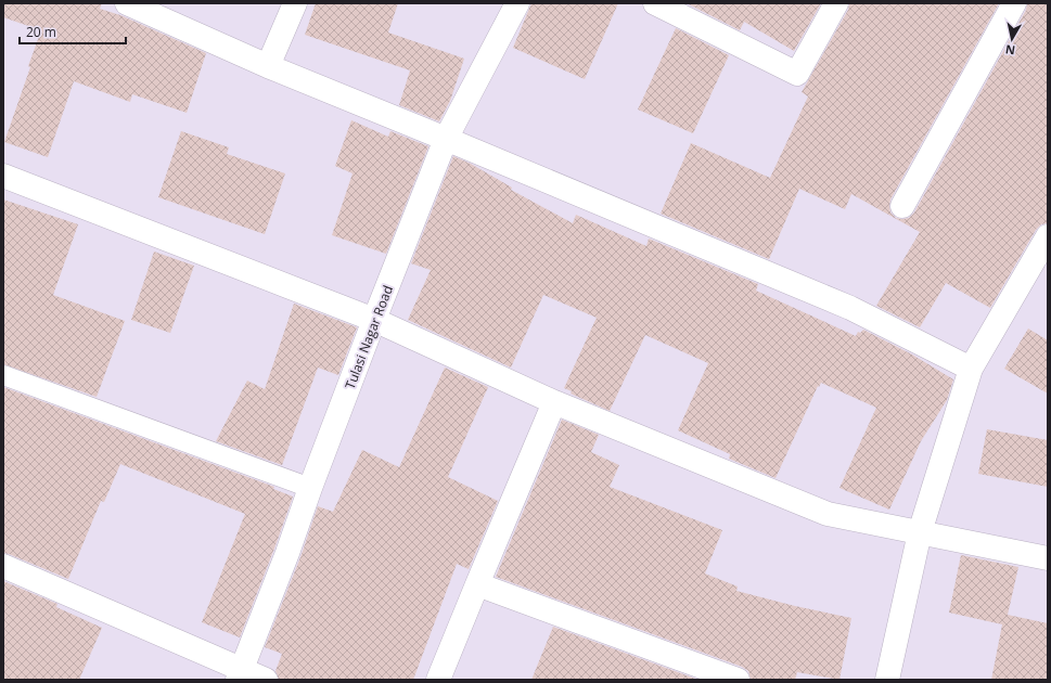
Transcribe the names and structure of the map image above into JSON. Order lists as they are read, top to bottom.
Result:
{
  "streets": {
    "street": ["Tulasi Nagar Road"]
  },
  "scale_bar": "20 m",
  "north": "bottom"
}
